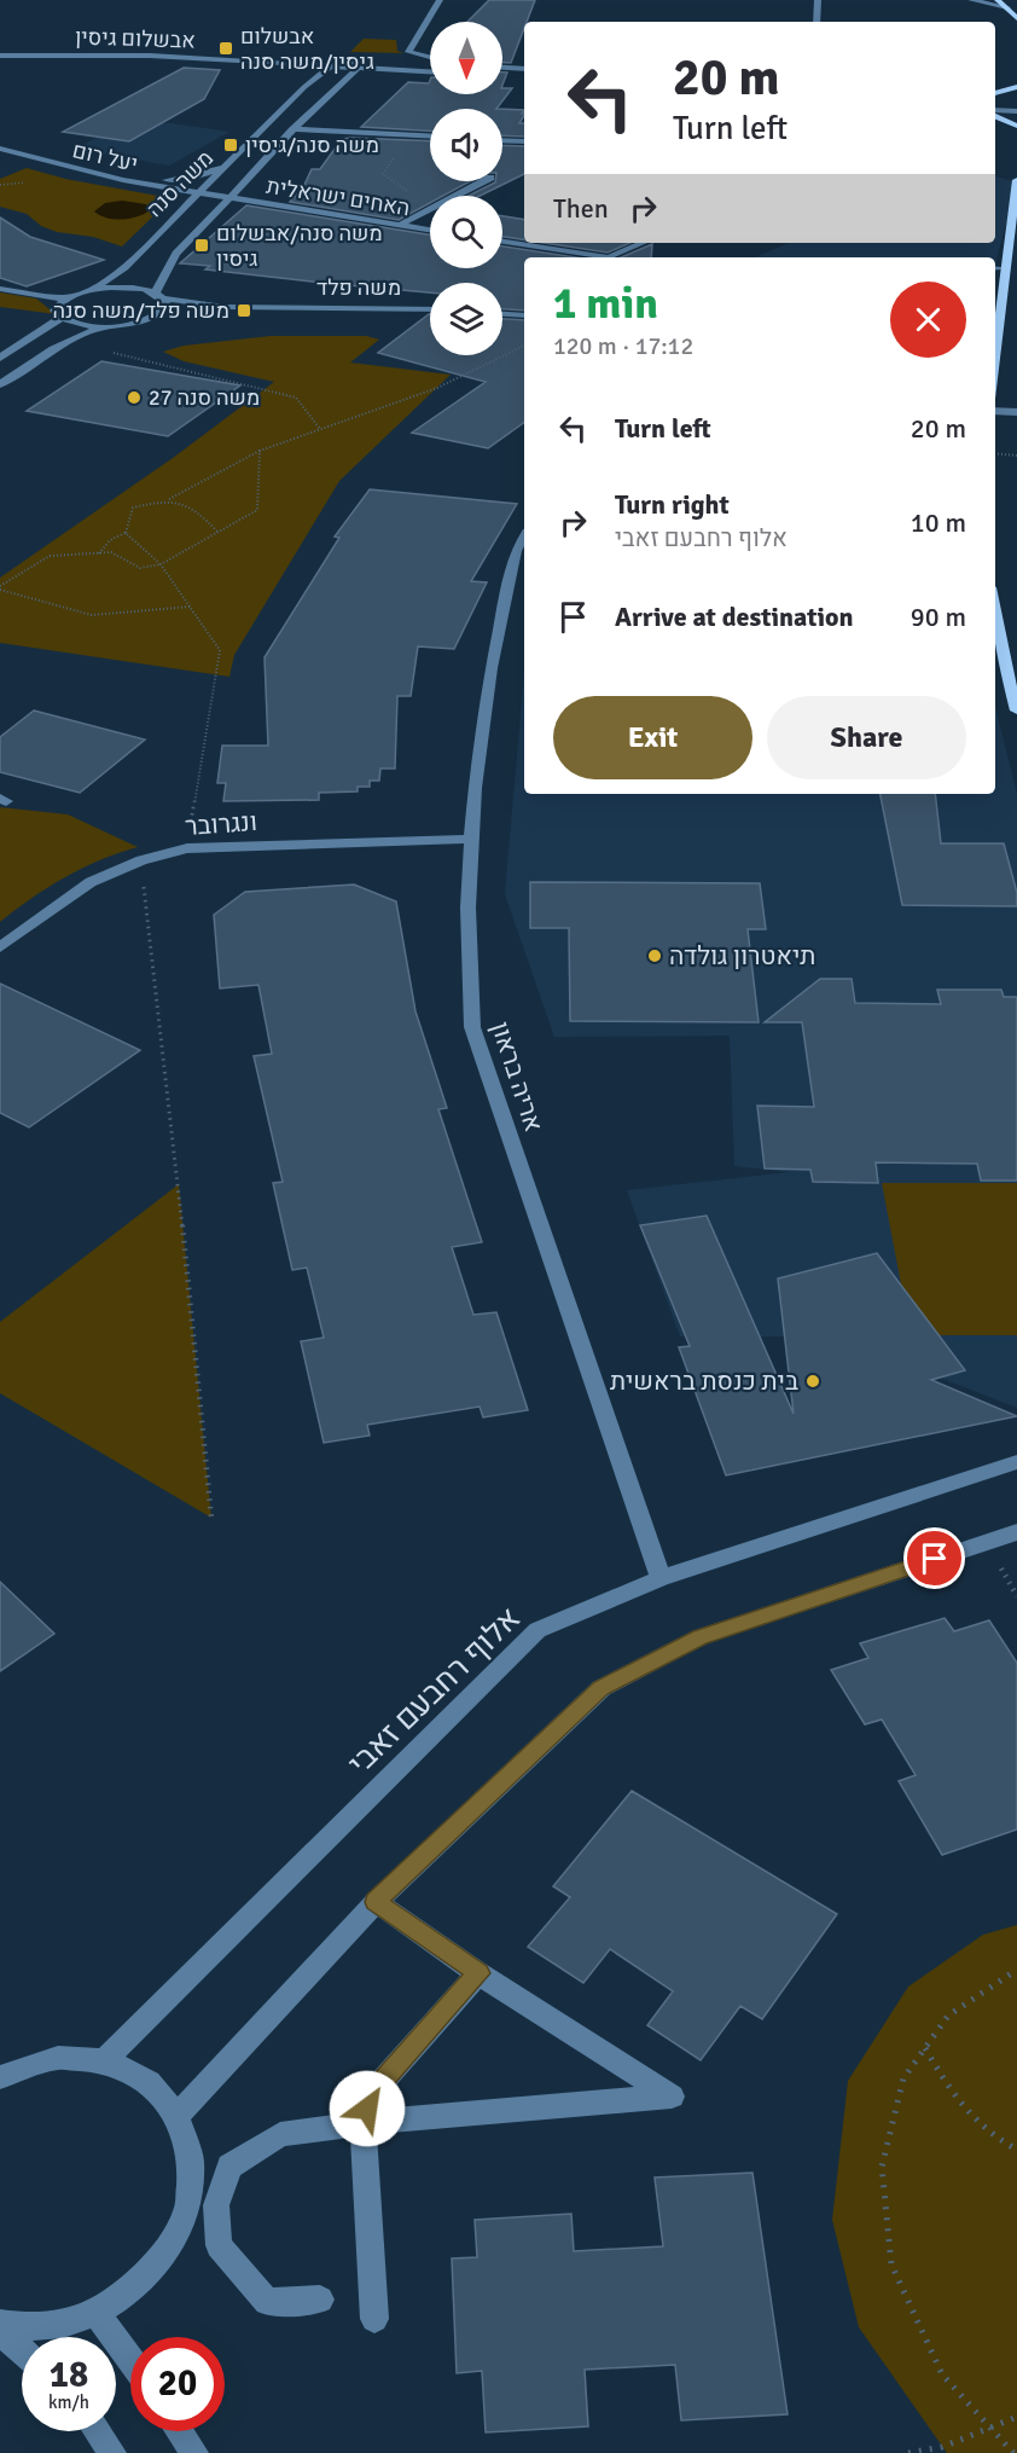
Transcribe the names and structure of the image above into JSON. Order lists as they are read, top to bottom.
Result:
{
  "streets": {
    "street": [
      "אבשלום גיסין",
      "יעל רום",
      "משה סנה",
      "האחים ישראלית",
      "משה פלד",
      "ונגרובר",
      "אריה בראון",
      "אלוף רחבעם זאבי"
    ]
  },
  "crossings": [
    ["אבשלום גיסין", "משה סנה"],
    ["יעל רום", "משה סנה"],
    ["יעל רום", "האחים ישראלית"],
    ["משה סנה", "האחים ישראלית"],
    ["משה סנה", "משה פלד"],
    ["ונגרובר", "אריה בראון"],
    ["אריה בראון", "אלוף רחבעם זאבי"]
  ],
  "places": {
    "transit": [
      "אבשלום גיסין/משה סנה",
      "משה סנה/גיסין",
      "משה סנה/אבשלום גיסין",
      "משה פלד/משה סנה"
    ],
    "other": ["משה סנה 27", "תיאטרון גולדה", "בית כנסת בראשית"]
  },
  "north": "bottom",
  "page": {
    "turn": ["20 m", "Turn left"],
    "then": "Then",
    "heading": ["1 min", "120 m · 17:12"],
    "list": [
      {
        "name": "Turn left",
        "value": "20 m"
      },
      {
        "name": "Turn right",
        "note": "אלוף רחבעם זאבי",
        "value": "10 m"
      },
      {
        "name": "Arrive at destination",
        "value": "90 m"
      }
    ],
    "buttons": ["Exit", "Share"],
    "speed": "18 km/h",
    "limit": "20"
  }
}
